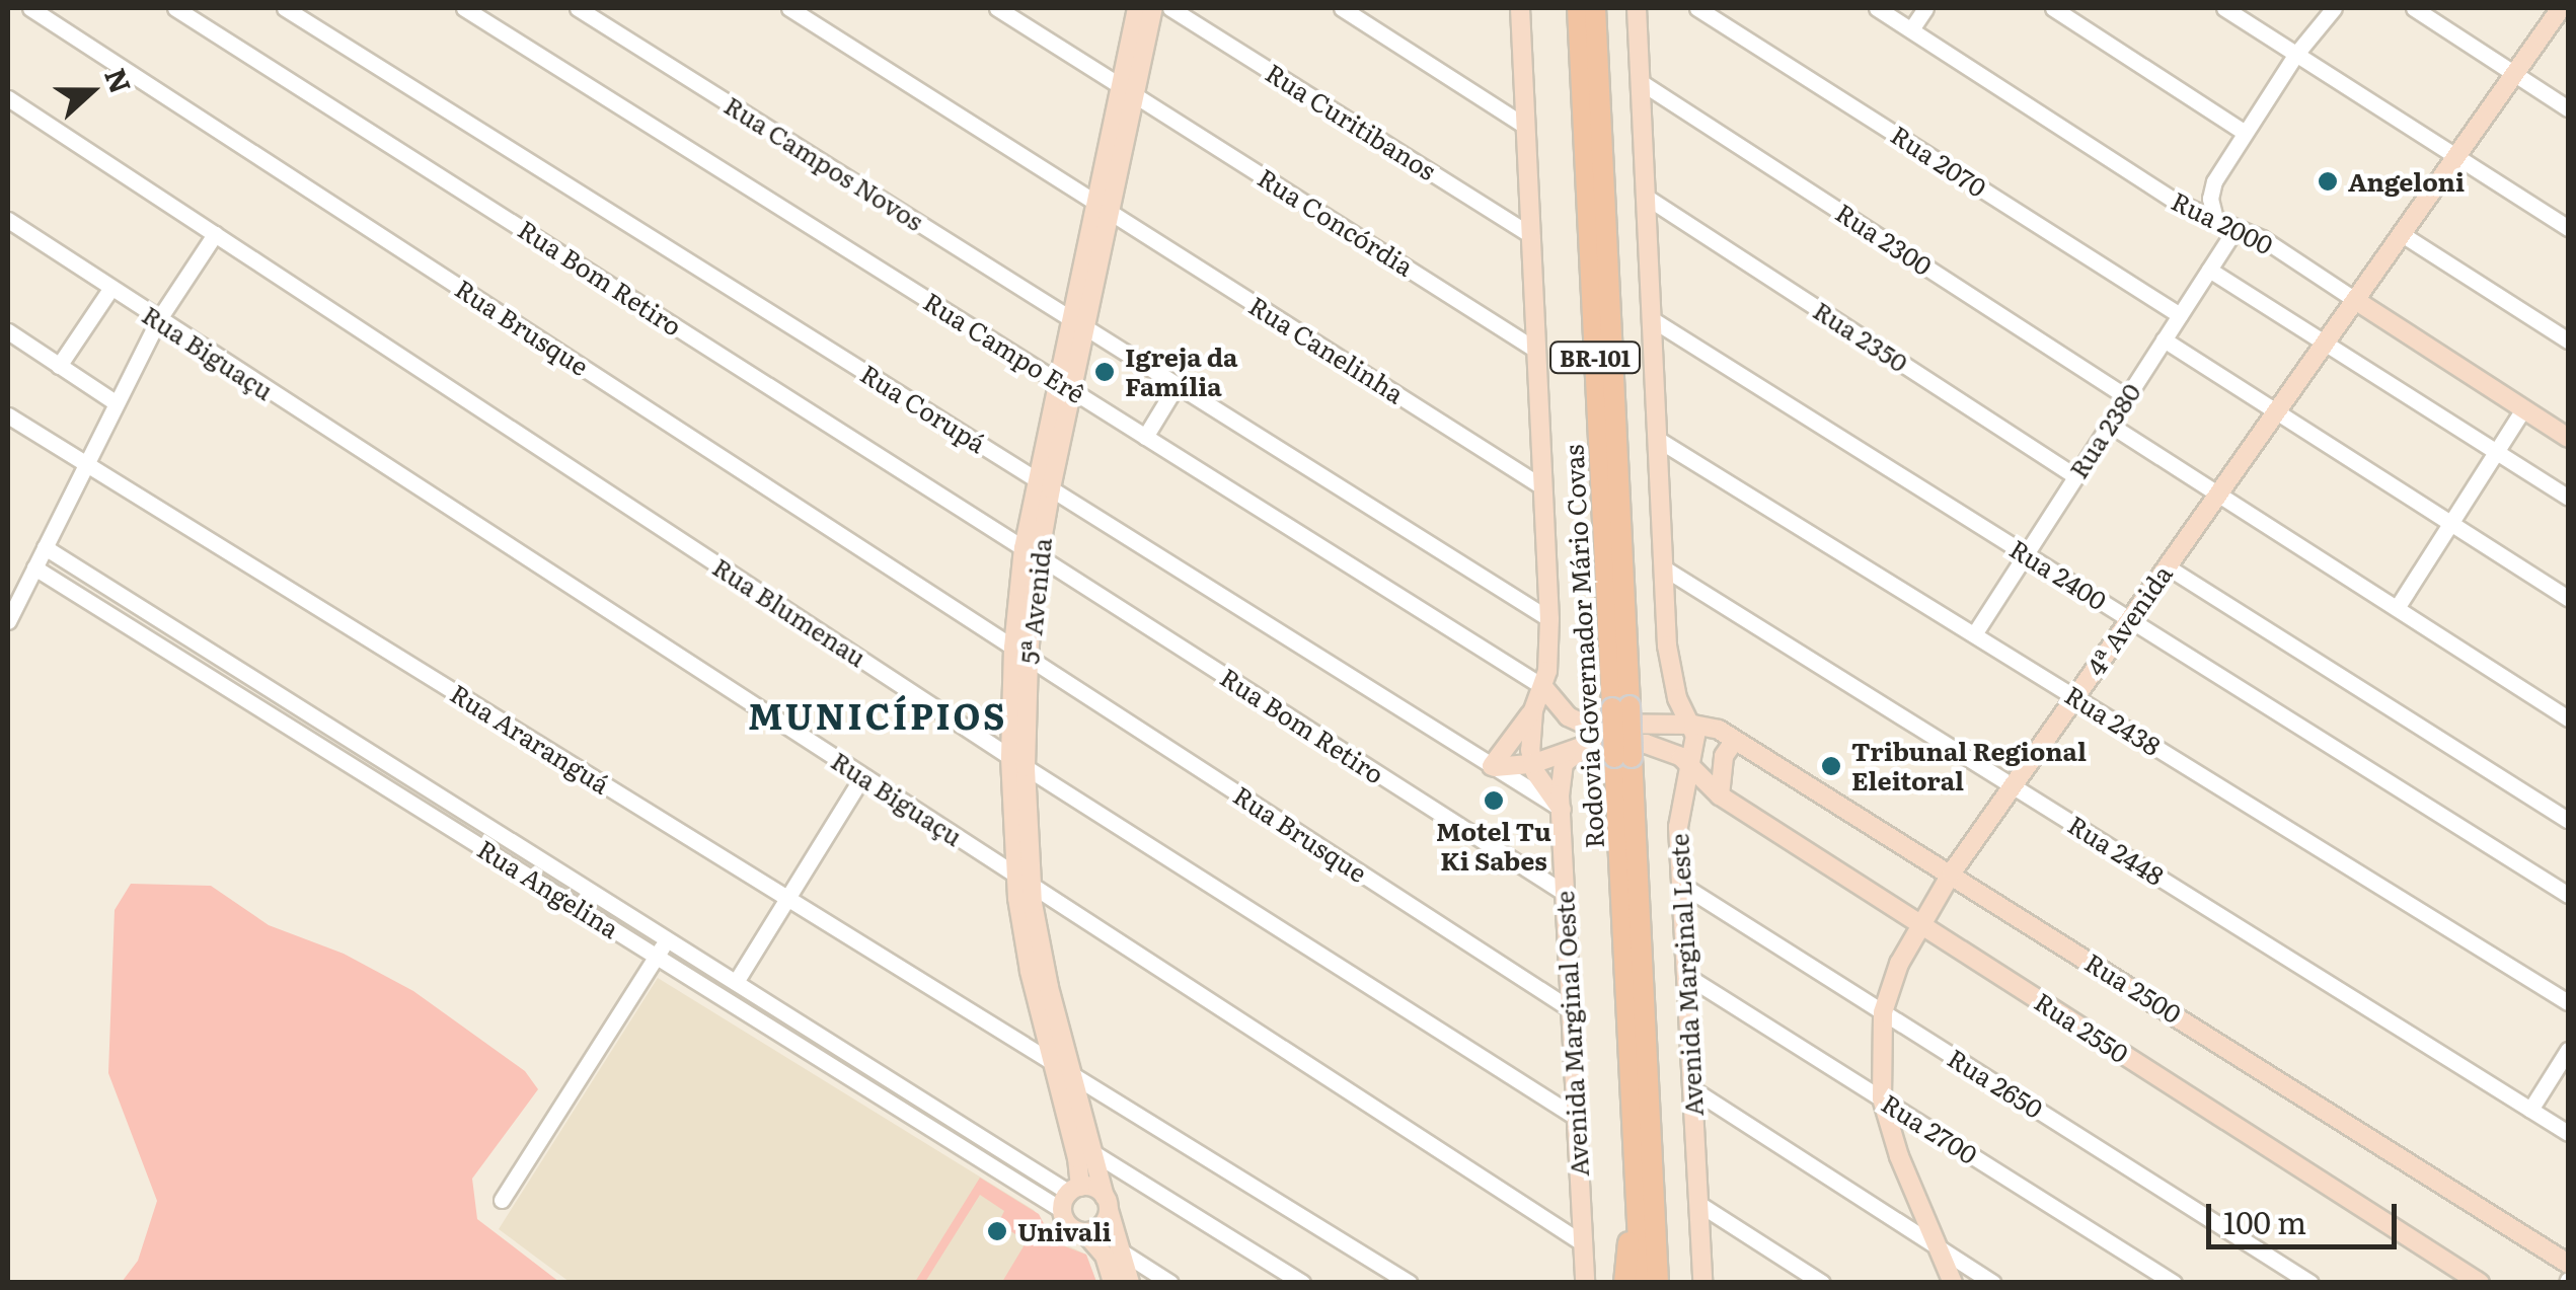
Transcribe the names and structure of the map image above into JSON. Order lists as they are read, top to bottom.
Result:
{
  "streets": {
    "highway": ["BR-101", "Rodovia Governador Mário Covas"],
    "main road": [
      "Rua 2000",
      "5ª Avenida",
      "4ª Avenida",
      "Avenida Marginal Leste",
      "Rua 2500",
      "Rua 2550",
      "Avenida Marginal Oeste"
    ],
    "street": [
      "Rua Curitibanos",
      "Rua 2070",
      "Rua Campos Novos",
      "Rua Concórdia",
      "Rua 2300",
      "Rua Bom Retiro",
      "Rua Brusque",
      "Rua 2350",
      "Rua Campo Erê",
      "Rua Canelinha",
      "Rua Biguaçu",
      "Rua Corupá",
      "Rua 2380",
      "Rua 2400",
      "Rua Blumenau",
      "Rua 2438",
      "Rua Araranguá",
      "Rua 2448",
      "Rua Angelina",
      "Rua 2650",
      "Rua 2700"
    ]
  },
  "crossings": [
    ["Rua 2070", "Rua 2380"],
    ["Rua Campos Novos", "5ª Avenida"],
    ["Rua Concórdia", "5ª Avenida"],
    ["Rua 2000", "Rua 2380"],
    ["Rua 2000", "4ª Avenida"],
    ["Rua 2300", "Rua 2380"],
    ["Rua Bom Retiro", "5ª Avenida"],
    ["Rua Bom Retiro", "Avenida Marginal Oeste"],
    ["Rua Brusque", "5ª Avenida"],
    ["Rua Brusque", "Avenida Marginal Oeste"],
    ["Rua 2350", "Rua 2380"],
    ["Rua Campo Erê", "5ª Avenida"],
    ["Rua Canelinha", "5ª Avenida"],
    ["Rua Biguaçu", "5ª Avenida"],
    ["Rua Biguaçu", "Avenida Marginal Oeste"],
    ["Rua Corupá", "5ª Avenida"],
    ["Rua Corupá", "Avenida Marginal Oeste"],
    ["Rua 2380", "Rua 2400"],
    ["Rua 2380", "Rua 2438"],
    ["Rua 2400", "4ª Avenida"],
    ["5ª Avenida", "Rua Blumenau"],
    ["5ª Avenida", "Rua Araranguá"],
    ["5ª Avenida", "Rua Angelina"],
    ["Rua Blumenau", "Avenida Marginal Oeste"],
    ["4ª Avenida", "Rua 2438"],
    ["4ª Avenida", "Rua 2448"],
    ["4ª Avenida", "Rua 2500"],
    ["4ª Avenida", "Rua 2550"],
    ["4ª Avenida", "Rua 2650"],
    ["4ª Avenida", "Rua 2700"],
    ["Avenida Marginal Leste", "Rua 2500"],
    ["Avenida Marginal Leste", "Rua 2550"],
    ["Avenida Marginal Leste", "Rua 2650"],
    ["Avenida Marginal Leste", "Rua 2700"]
  ],
  "districts": ["MUNICÍPIOS"],
  "places": [
    "Angeloni",
    "Igreja da Família",
    "Tribunal Regional Eleitoral",
    "Motel Tu Ki Sabes",
    "Univali"
  ],
  "scale_bar": "100 m",
  "north": "right"
}
